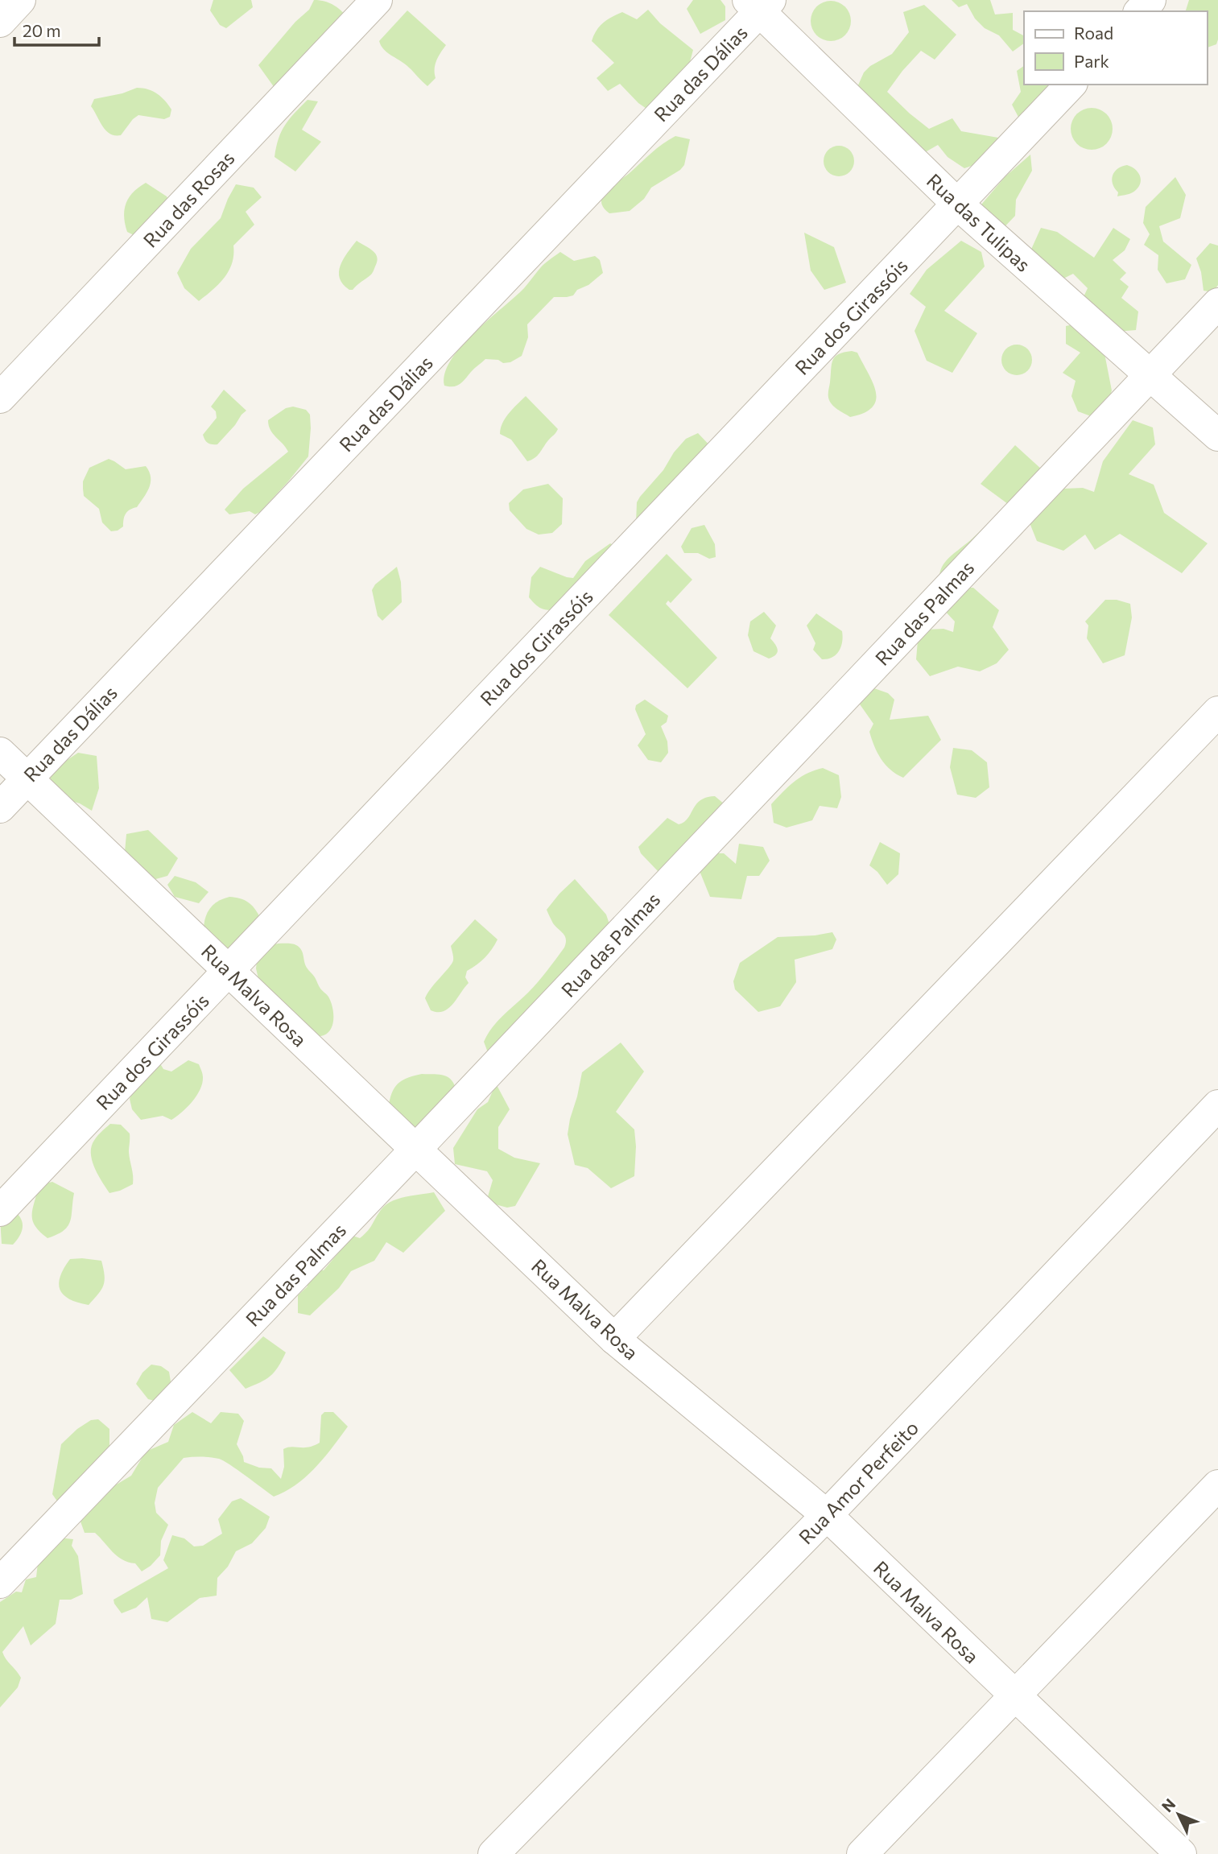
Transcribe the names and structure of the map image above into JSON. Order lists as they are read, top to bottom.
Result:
{
  "streets": {
    "street": [
      "Rua das Dálias",
      "Rua das Rosas",
      "Rua das Tulipas",
      "Rua dos Girassóis",
      "Rua das Palmas",
      "Rua Malva Rosa",
      "Rua Amor Perfeito"
    ]
  },
  "crossings": [
    ["Rua das Dálias", "Rua das Tulipas"],
    ["Rua das Dálias", "Rua Malva Rosa"],
    ["Rua das Tulipas", "Rua dos Girassóis"],
    ["Rua das Tulipas", "Rua das Palmas"],
    ["Rua dos Girassóis", "Rua Malva Rosa"],
    ["Rua das Palmas", "Rua Malva Rosa"],
    ["Rua Malva Rosa", "Rua Amor Perfeito"]
  ],
  "legend": ["Road", "Park"],
  "scale_bar": "20 m",
  "north": "top left"
}
